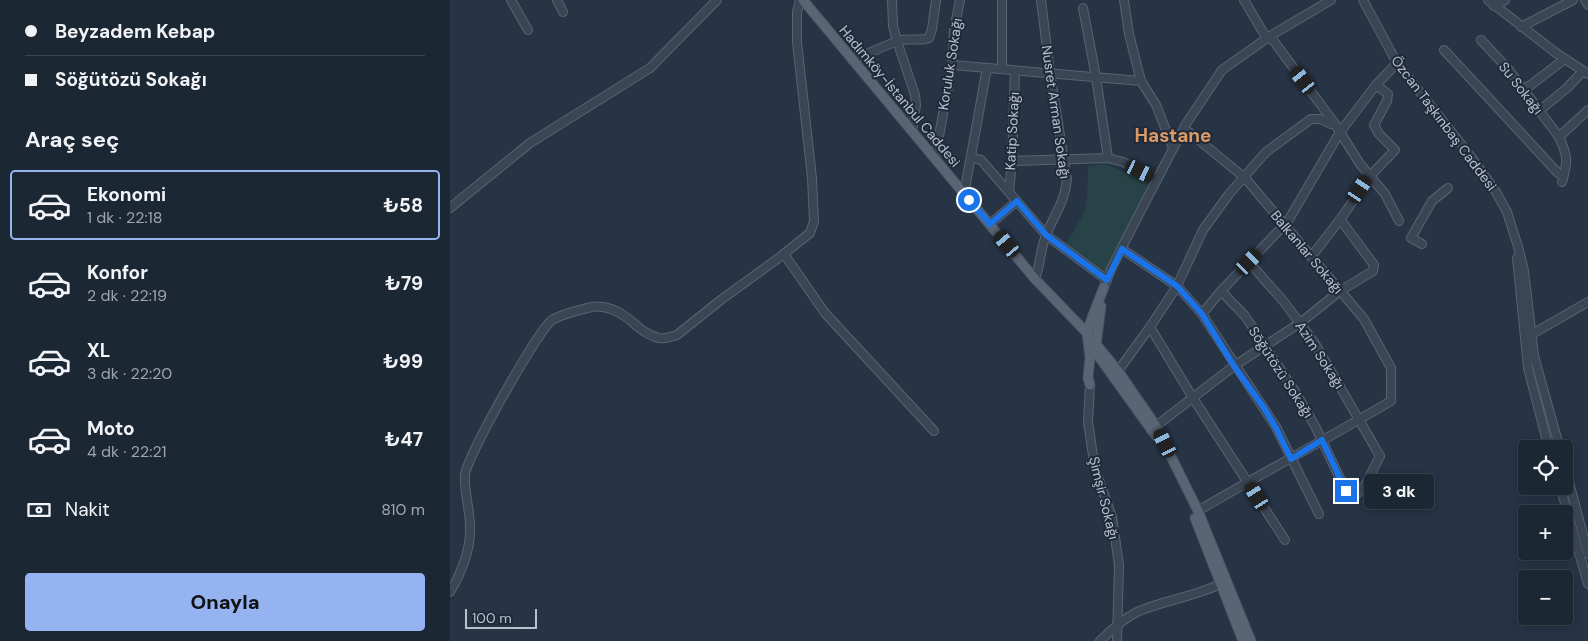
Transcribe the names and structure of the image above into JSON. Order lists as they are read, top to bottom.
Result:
{
  "streets": {
    "main road": ["Hadımköy-İstanbul Caddesi"],
    "street": [
      "Koruluk Sokağı",
      "Su Sokağı",
      "Nusret Arman Sokağı",
      "Özcan Taşkınbaş Caddesi",
      "Katip Sokağı",
      "Balkanlar Sokağı",
      "Azim Sokağı",
      "Söğütözü Sokağı",
      "Şimşir Sokağı"
    ]
  },
  "crossings": [
    ["Koruluk Sokağı", "Hadımköy-İstanbul Caddesi"],
    ["Hadımköy-İstanbul Caddesi", "Nusret Arman Sokağı"],
    ["Balkanlar Sokağı", "Azim Sokağı"],
    ["Azim Sokağı", "Söğütözü Sokağı"]
  ],
  "districts": ["Hastane"],
  "scale_bar": "100 m",
  "page": {
    "banner": ["Beyzadem Kebap", "Söğütözü Sokağı"],
    "heading": "Araç seç",
    "list": [
      {
        "name": "Ekonomi",
        "note": "1 dk · 22:18",
        "value": "₺58"
      },
      {
        "name": "Konfor",
        "note": "2 dk · 22:19",
        "value": "₺79"
      },
      {
        "name": "XL",
        "note": "3 dk · 22:20",
        "value": "₺99"
      },
      {
        "name": "Moto",
        "note": "4 dk · 22:21",
        "value": "₺47"
      }
    ],
    "map_buttons": ["+", "−"],
    "bubble": "3 dk",
    "pay": ["Nakit", "810 m"],
    "buttons": "Onayla",
    "scale": "100 m"
  }
}
